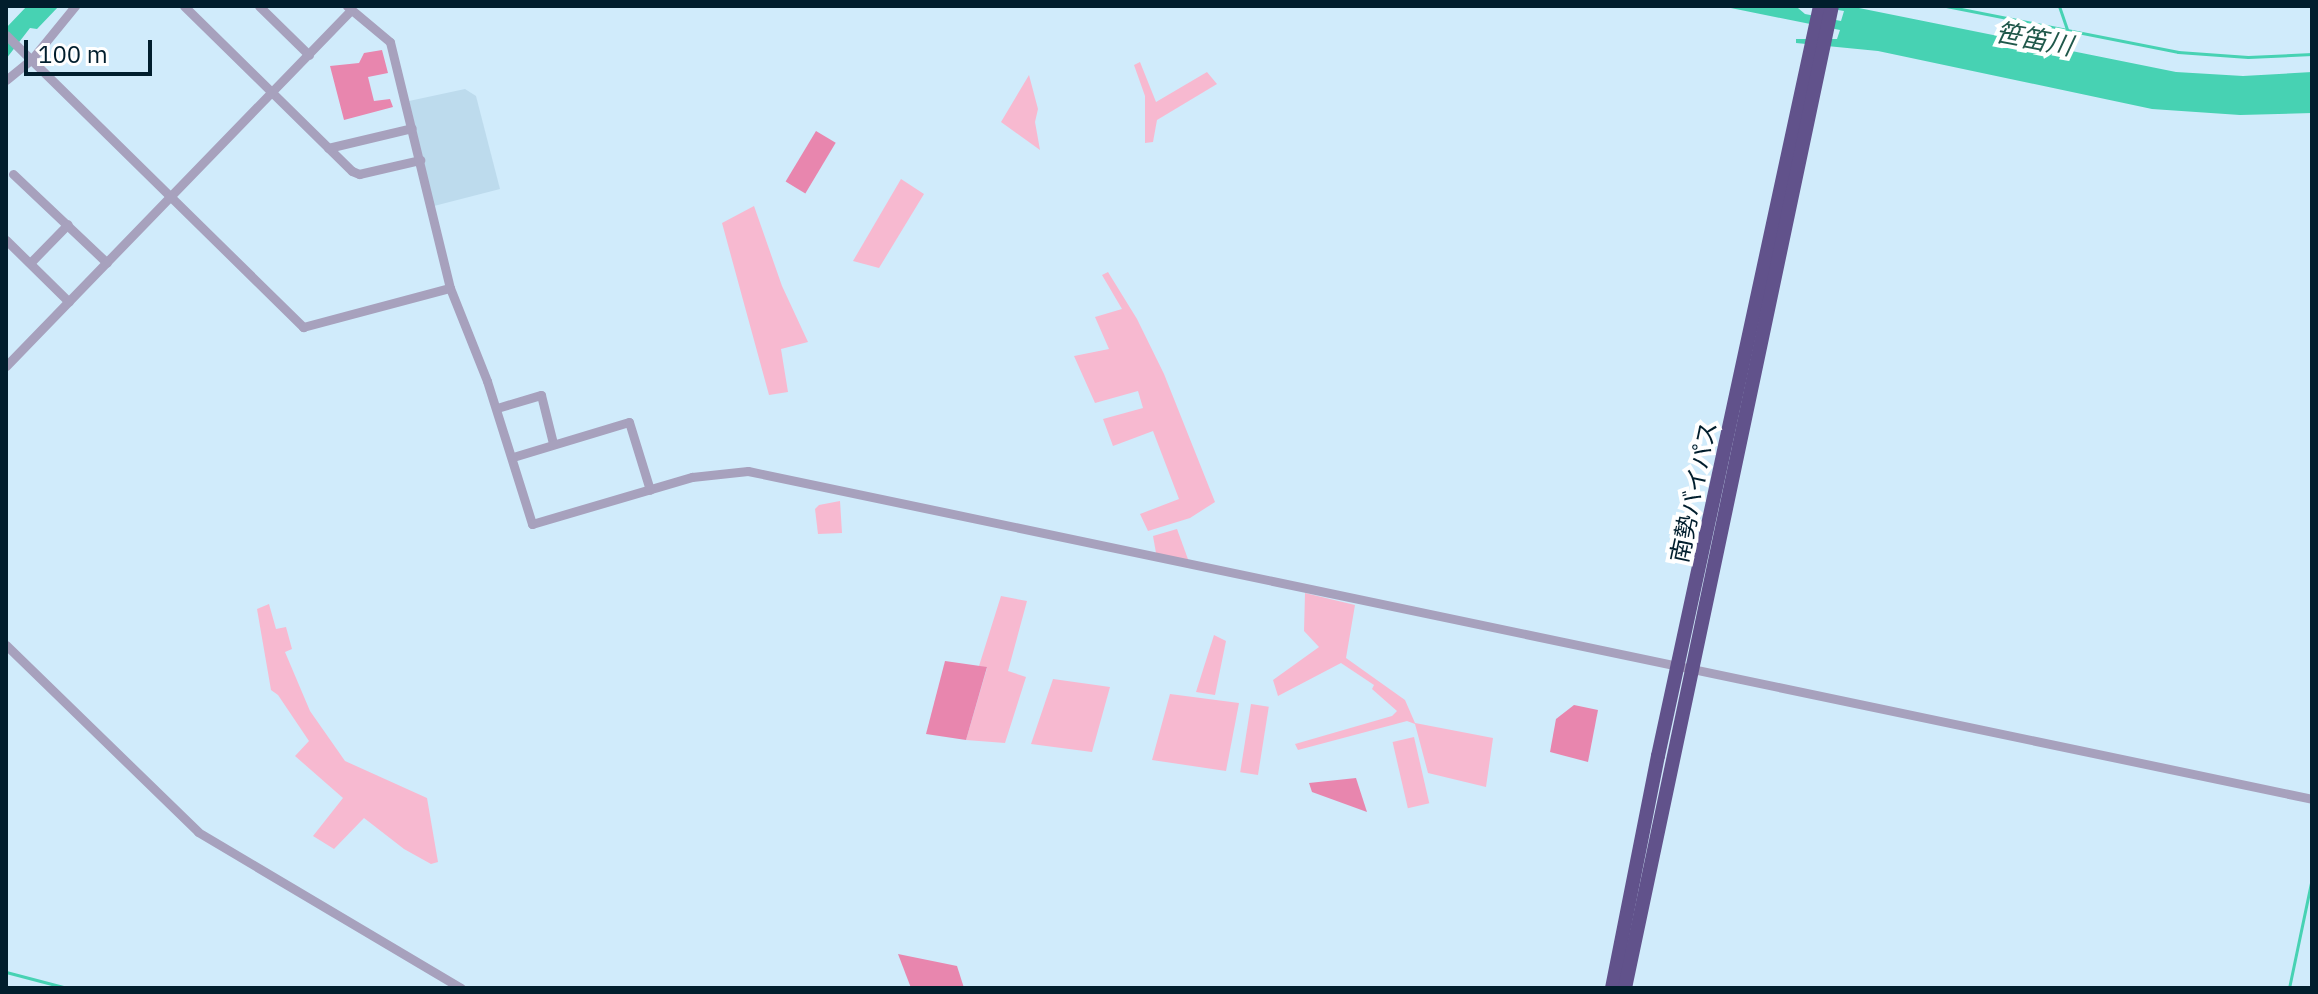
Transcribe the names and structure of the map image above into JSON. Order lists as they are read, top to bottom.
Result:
{
  "streets": {
    "highway": ["南勢バイパス"]
  },
  "water": ["笹笛川"],
  "scale_bar": "100 m"
}
